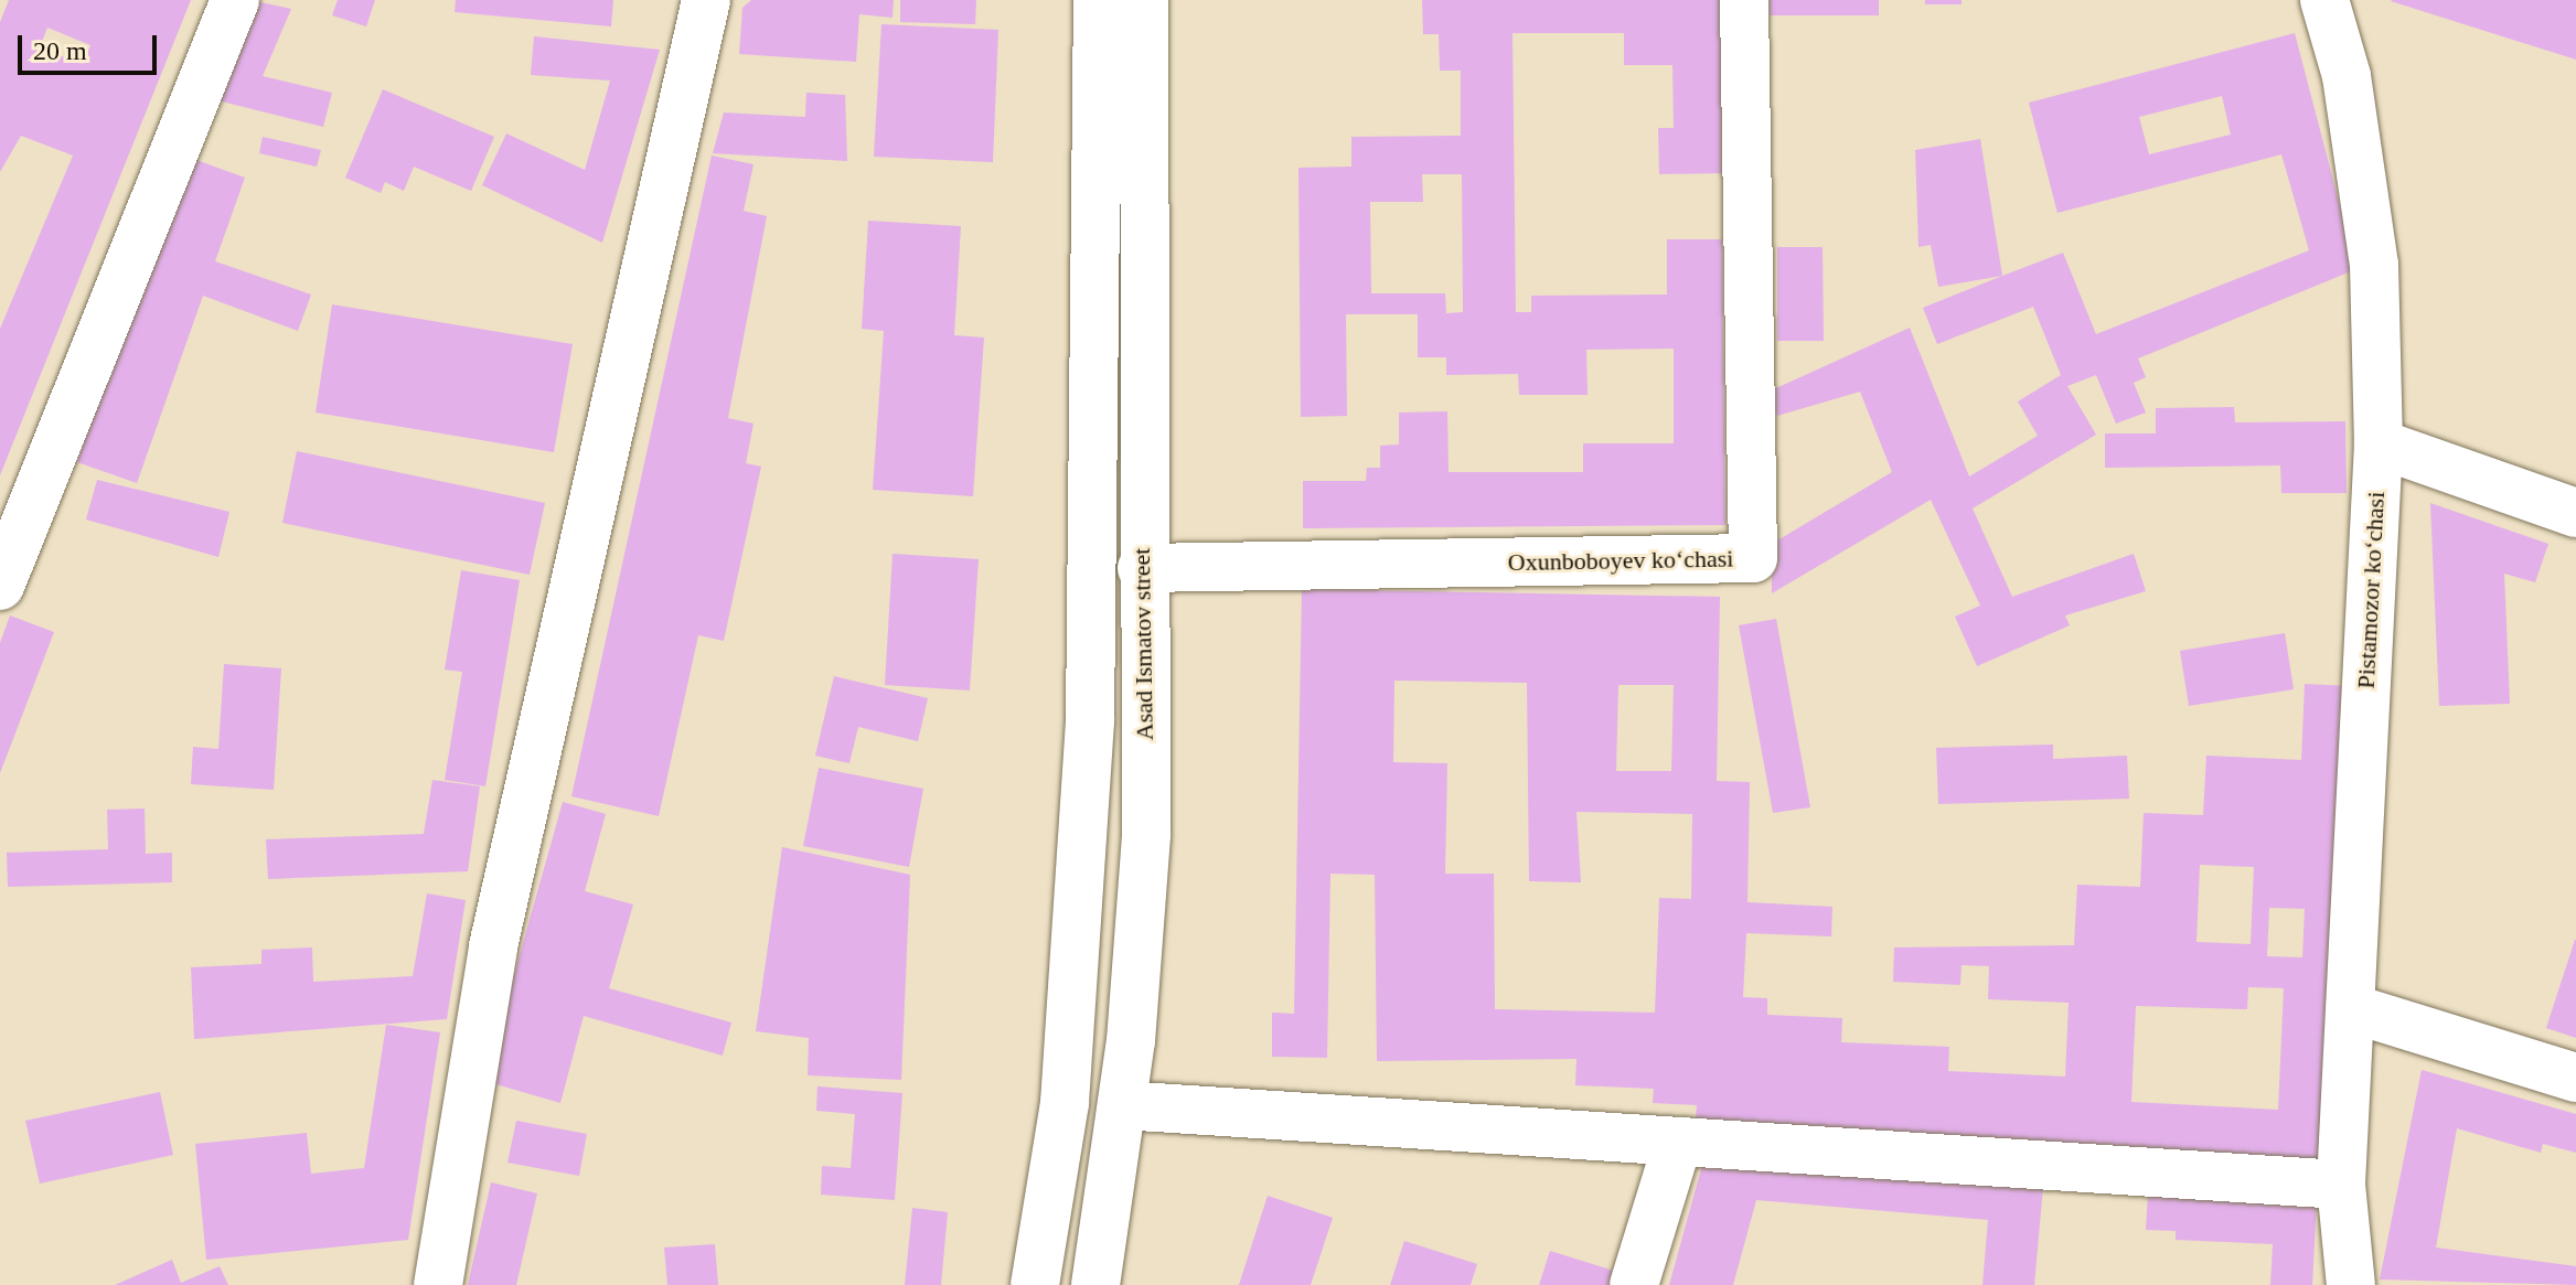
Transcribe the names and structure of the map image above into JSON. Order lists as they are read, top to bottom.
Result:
{
  "streets": {
    "street": ["Oxunboboyev koʻchasi", "Pistamozor koʻchasi", "Asad Ismatov street"]
  },
  "crossings": [
    ["Oxunboboyev koʻchasi", "Asad Ismatov street"]
  ],
  "scale_bar": "20 m"
}
